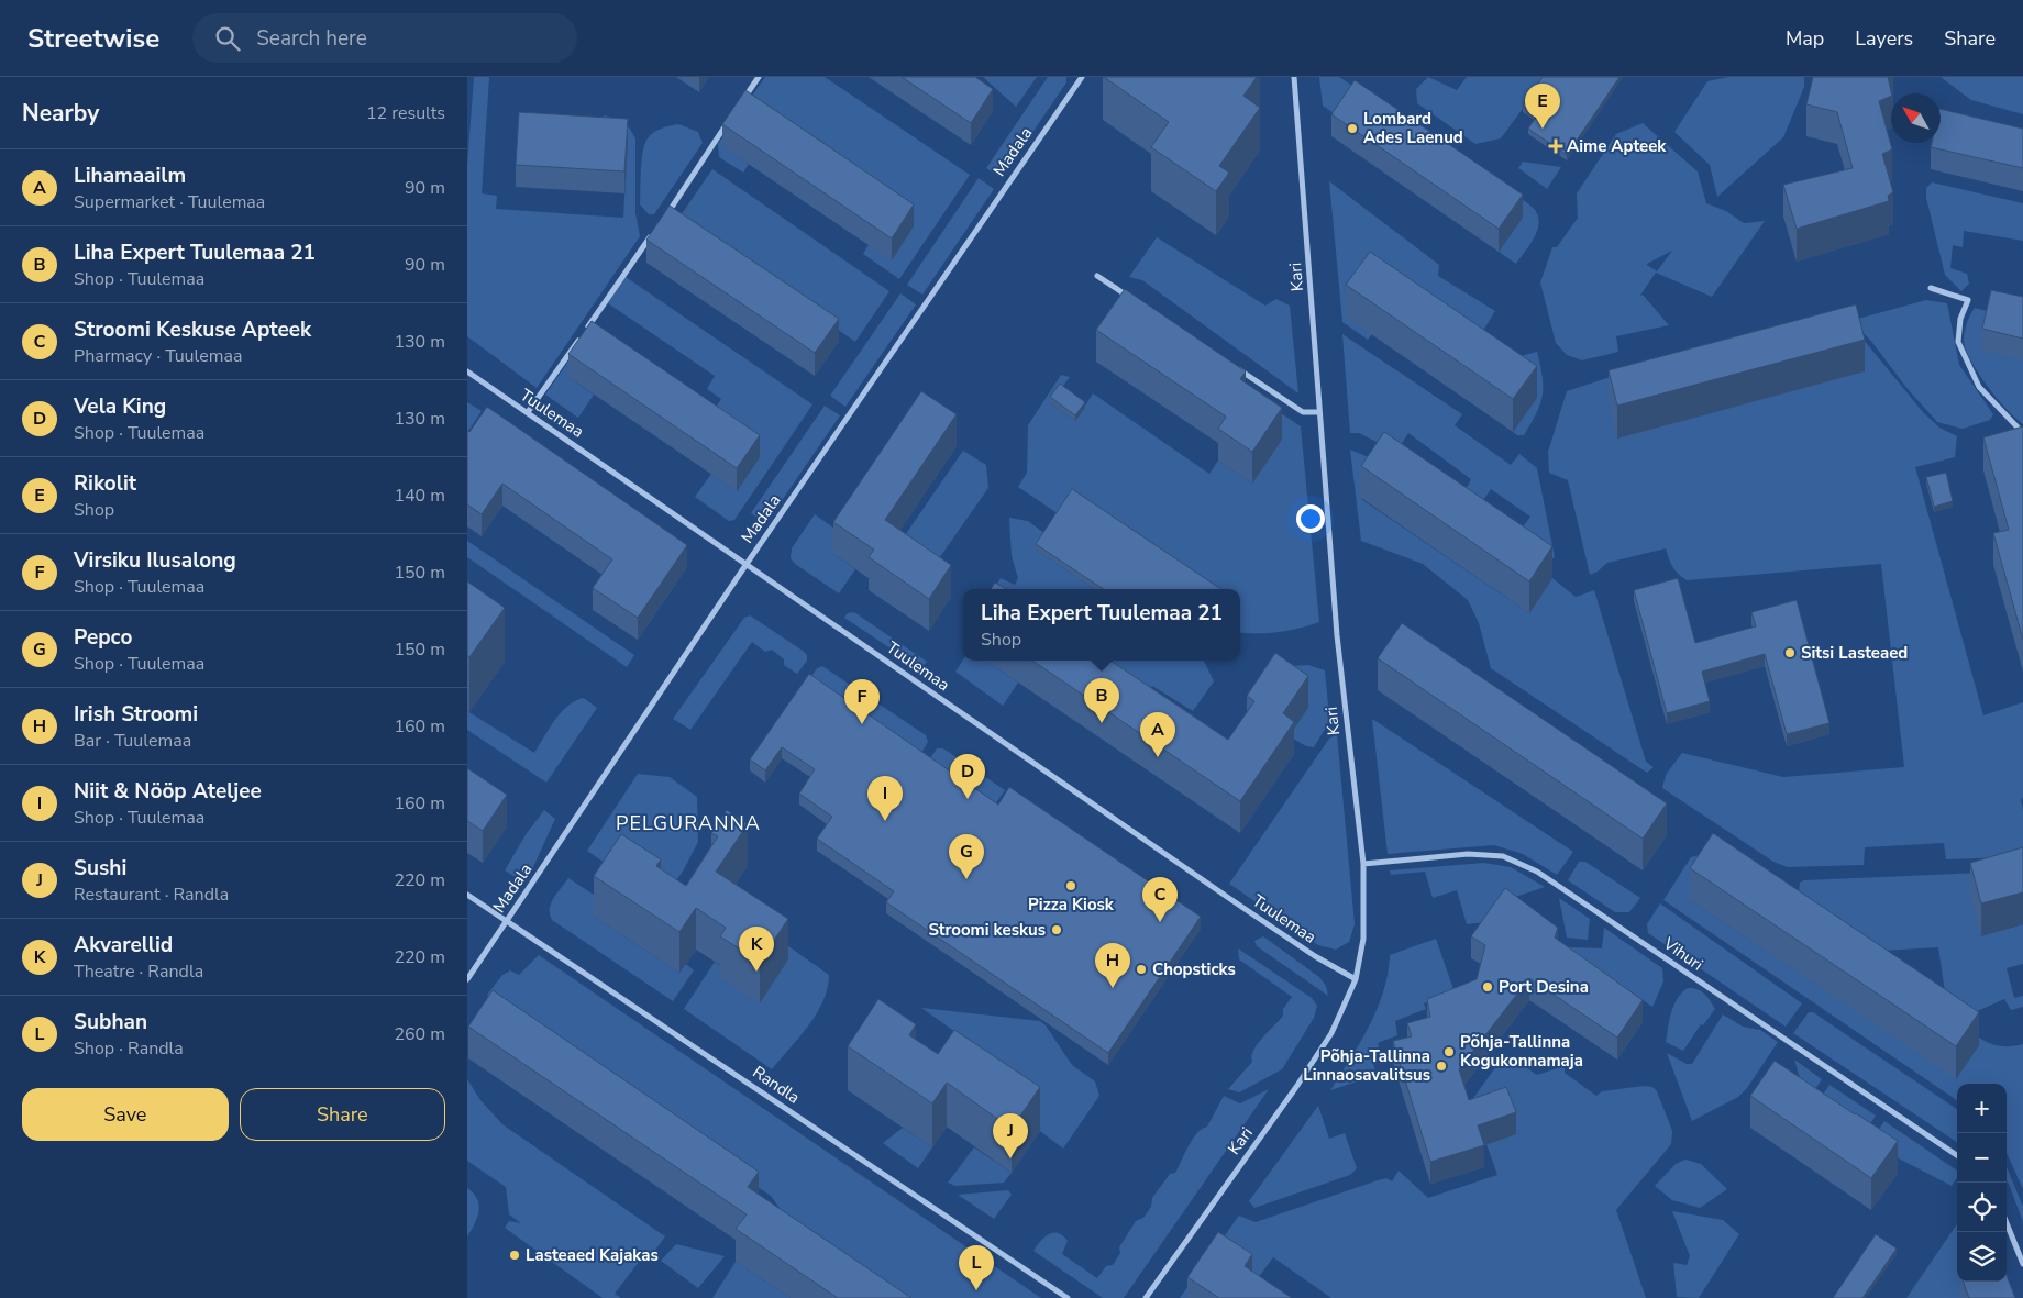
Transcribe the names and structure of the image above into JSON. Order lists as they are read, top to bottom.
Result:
{
  "streets": {
    "street": [
      "Madala",
      "Kari",
      "Tuulemaa",
      "Vihuri",
      "Randla"
    ]
  },
  "crossings": [
    ["Madala", "Tuulemaa"],
    ["Madala", "Randla"],
    ["Kari", "Tuulemaa"],
    ["Kari", "Vihuri"]
  ],
  "districts": ["PELGURANNA"],
  "places": {
    "other": [
      "Lombard Ades Laenud",
      "Sitsi Lasteaed",
      "Pizza Kiosk",
      "Stroomi keskus",
      "Chopsticks",
      "Port Desina",
      "Põhja-Tallinna Kogukonnamaja",
      "Põhja-Tallinna Linnaosavalitsus",
      "Lasteaed Kajakas"
    ],
    "health": ["Aime Apteek"]
  },
  "north": "top left",
  "page": {
    "header": "Streetwise",
    "search": "Search here",
    "nav": ["Map", "Layers", "Share"],
    "heading": ["Nearby", "12 results"],
    "pins": [
      "E",
      "B",
      "F",
      "A",
      "D",
      "I",
      "G",
      "C",
      "K",
      "H",
      "J",
      "L"
    ],
    "list": [
      {
        "mark": "A",
        "name": "Lihamaailm",
        "note": "Supermarket · Tuulemaa",
        "value": "90 m"
      },
      {
        "mark": "B",
        "name": "Liha Expert Tuulemaa 21",
        "note": "Shop · Tuulemaa",
        "value": "90 m"
      },
      {
        "mark": "C",
        "name": "Stroomi Keskuse Apteek",
        "note": "Pharmacy · Tuulemaa",
        "value": "130 m"
      },
      {
        "mark": "D",
        "name": "Vela King",
        "note": "Shop · Tuulemaa",
        "value": "130 m"
      },
      {
        "mark": "E",
        "name": "Rikolit",
        "note": "Shop",
        "value": "140 m"
      },
      {
        "mark": "F",
        "name": "Virsiku Ilusalong",
        "note": "Shop · Tuulemaa",
        "value": "150 m"
      },
      {
        "mark": "G",
        "name": "Pepco",
        "note": "Shop · Tuulemaa",
        "value": "150 m"
      },
      {
        "mark": "H",
        "name": "Irish Stroomi",
        "note": "Bar · Tuulemaa",
        "value": "160 m"
      },
      {
        "mark": "I",
        "name": "Niit & Nööp Ateljee",
        "note": "Shop · Tuulemaa",
        "value": "160 m"
      },
      {
        "mark": "J",
        "name": "Sushi",
        "note": "Restaurant · Randla",
        "value": "220 m"
      },
      {
        "mark": "K",
        "name": "Akvarellid",
        "note": "Theatre · Randla",
        "value": "220 m"
      },
      {
        "mark": "L",
        "name": "Subhan",
        "note": "Shop · Randla",
        "value": "260 m"
      }
    ],
    "popup": ["Liha Expert Tuulemaa 21", "Shop"],
    "buttons": ["Save", "Share"],
    "map_buttons": ["+", "−"]
  }
}
